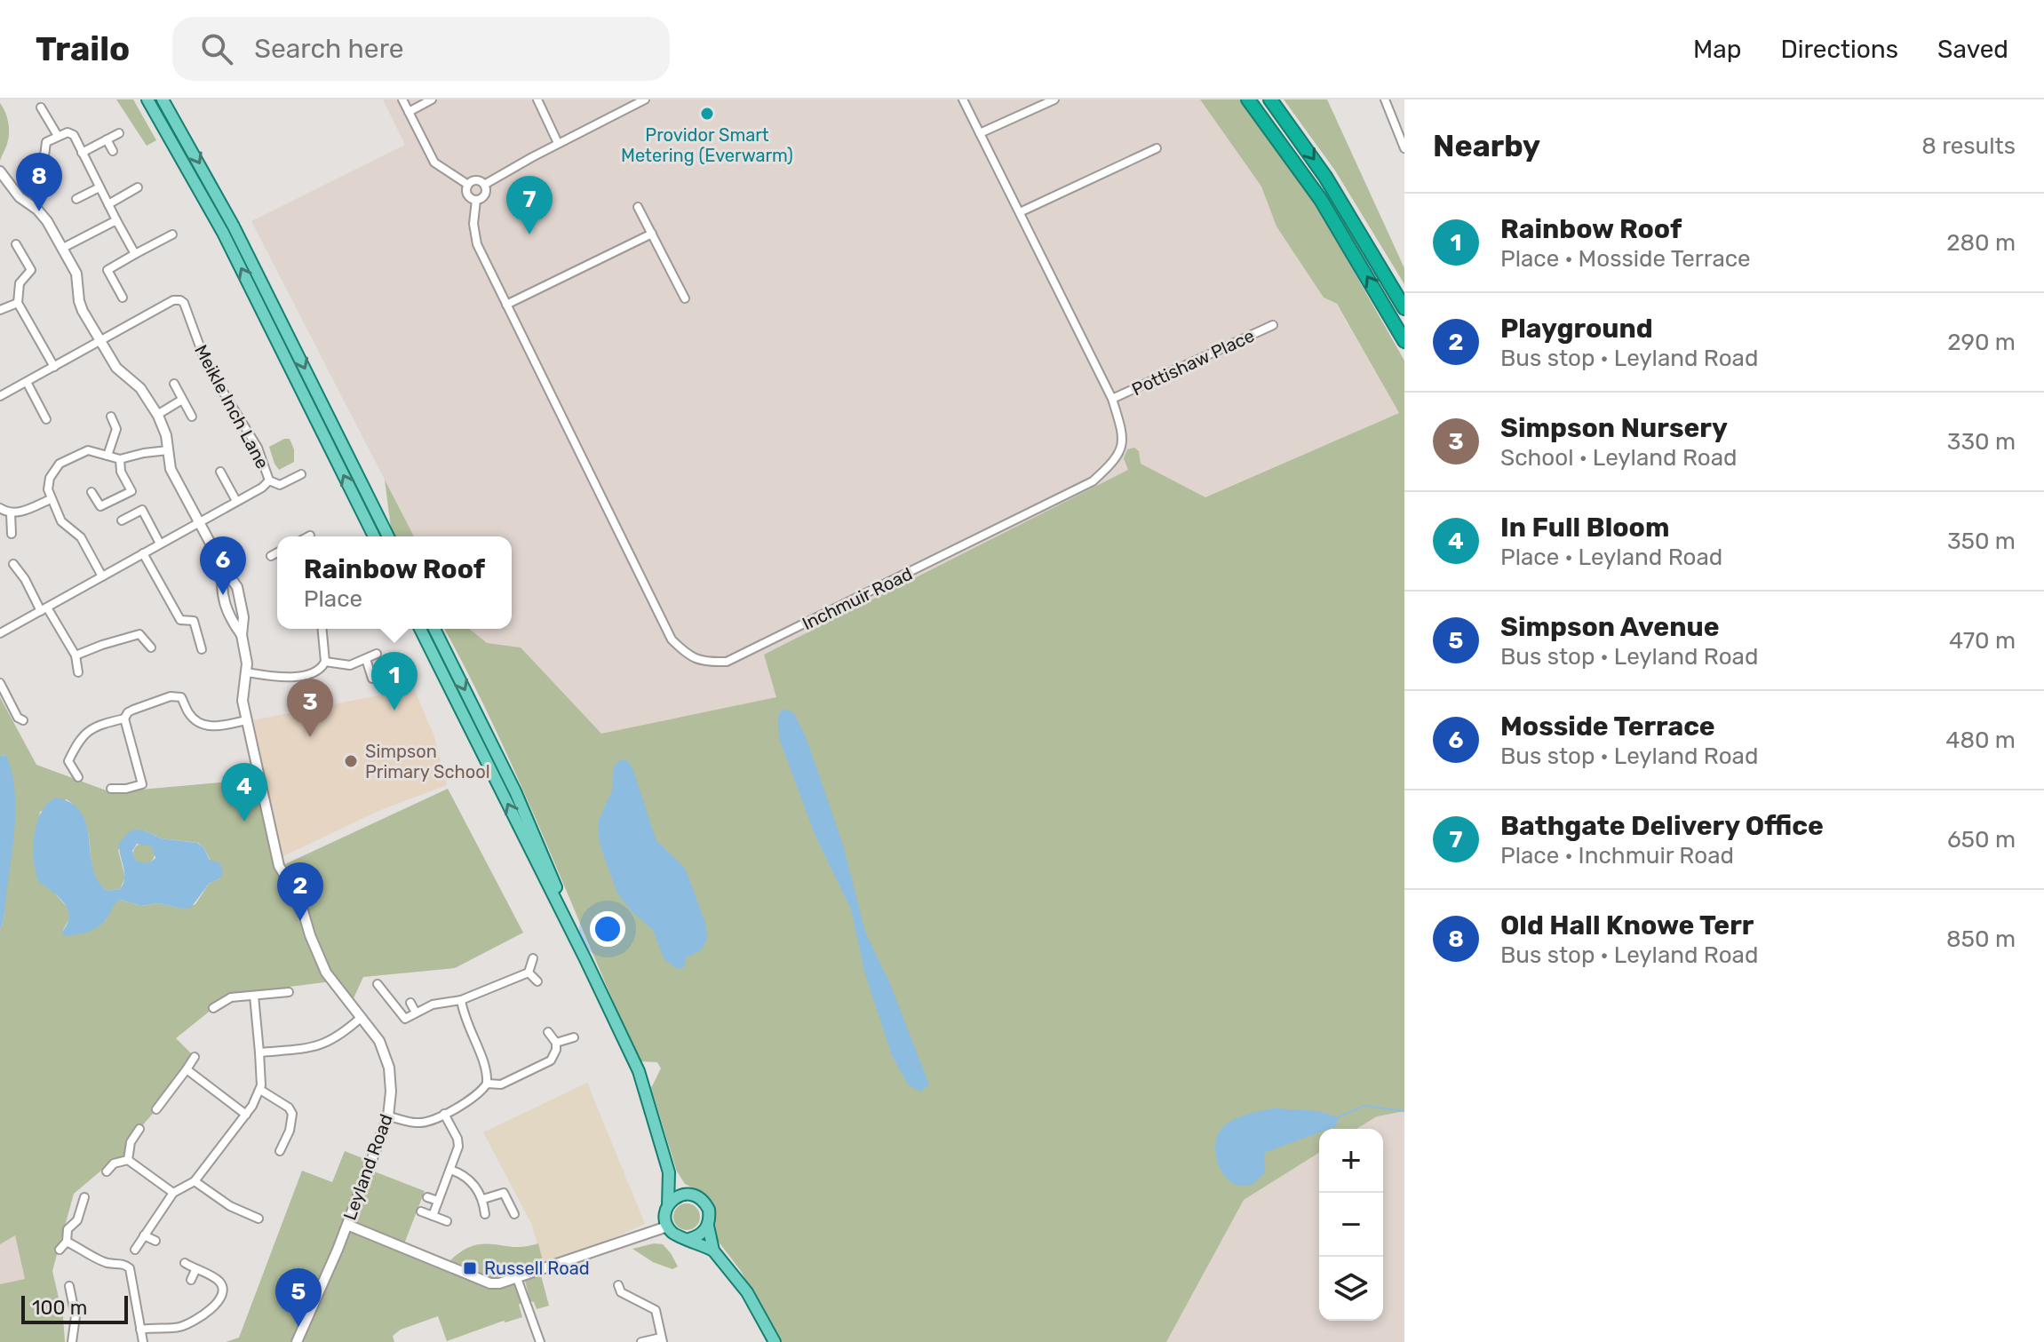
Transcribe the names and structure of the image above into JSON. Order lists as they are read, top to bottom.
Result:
{
  "streets": {
    "street": [
      "Pottishaw Place",
      "Meikle Inch Lane",
      "Inchmuir Road",
      "Leyland Road"
    ]
  },
  "crossings": [
    ["Pottishaw Place", "Inchmuir Road"],
    ["Meikle Inch Lane", "Leyland Road"]
  ],
  "places": {
    "other": ["Providor Smart Metering (Everwarm)", "Simpson Primary School"],
    "transit": ["Russell Road"]
  },
  "scale_bar": "100 m",
  "page": {
    "header": "Trailo",
    "search": "Search here",
    "nav": ["Map", "Directions", "Saved"],
    "heading": ["Nearby", "8 results"],
    "pins": [
      "8",
      "7",
      "6",
      "1",
      "3",
      "4",
      "2",
      "5"
    ],
    "list": [
      {
        "mark": "1",
        "name": "Rainbow Roof",
        "note": "Place · Mosside Terrace",
        "value": "280 m"
      },
      {
        "mark": "2",
        "name": "Playground",
        "note": "Bus stop · Leyland Road",
        "value": "290 m"
      },
      {
        "mark": "3",
        "name": "Simpson Nursery",
        "note": "School · Leyland Road",
        "value": "330 m"
      },
      {
        "mark": "4",
        "name": "In Full Bloom",
        "note": "Place · Leyland Road",
        "value": "350 m"
      },
      {
        "mark": "5",
        "name": "Simpson Avenue",
        "note": "Bus stop · Leyland Road",
        "value": "470 m"
      },
      {
        "mark": "6",
        "name": "Mosside Terrace",
        "note": "Bus stop · Leyland Road",
        "value": "480 m"
      },
      {
        "mark": "7",
        "name": "Bathgate Delivery Office",
        "note": "Place · Inchmuir Road",
        "value": "650 m"
      },
      {
        "mark": "8",
        "name": "Old Hall Knowe Terr",
        "note": "Bus stop · Leyland Road",
        "value": "850 m"
      }
    ],
    "popup": ["Rainbow Roof", "Place"],
    "map_buttons": ["+", "−"],
    "scale": "100 m"
  }
}
